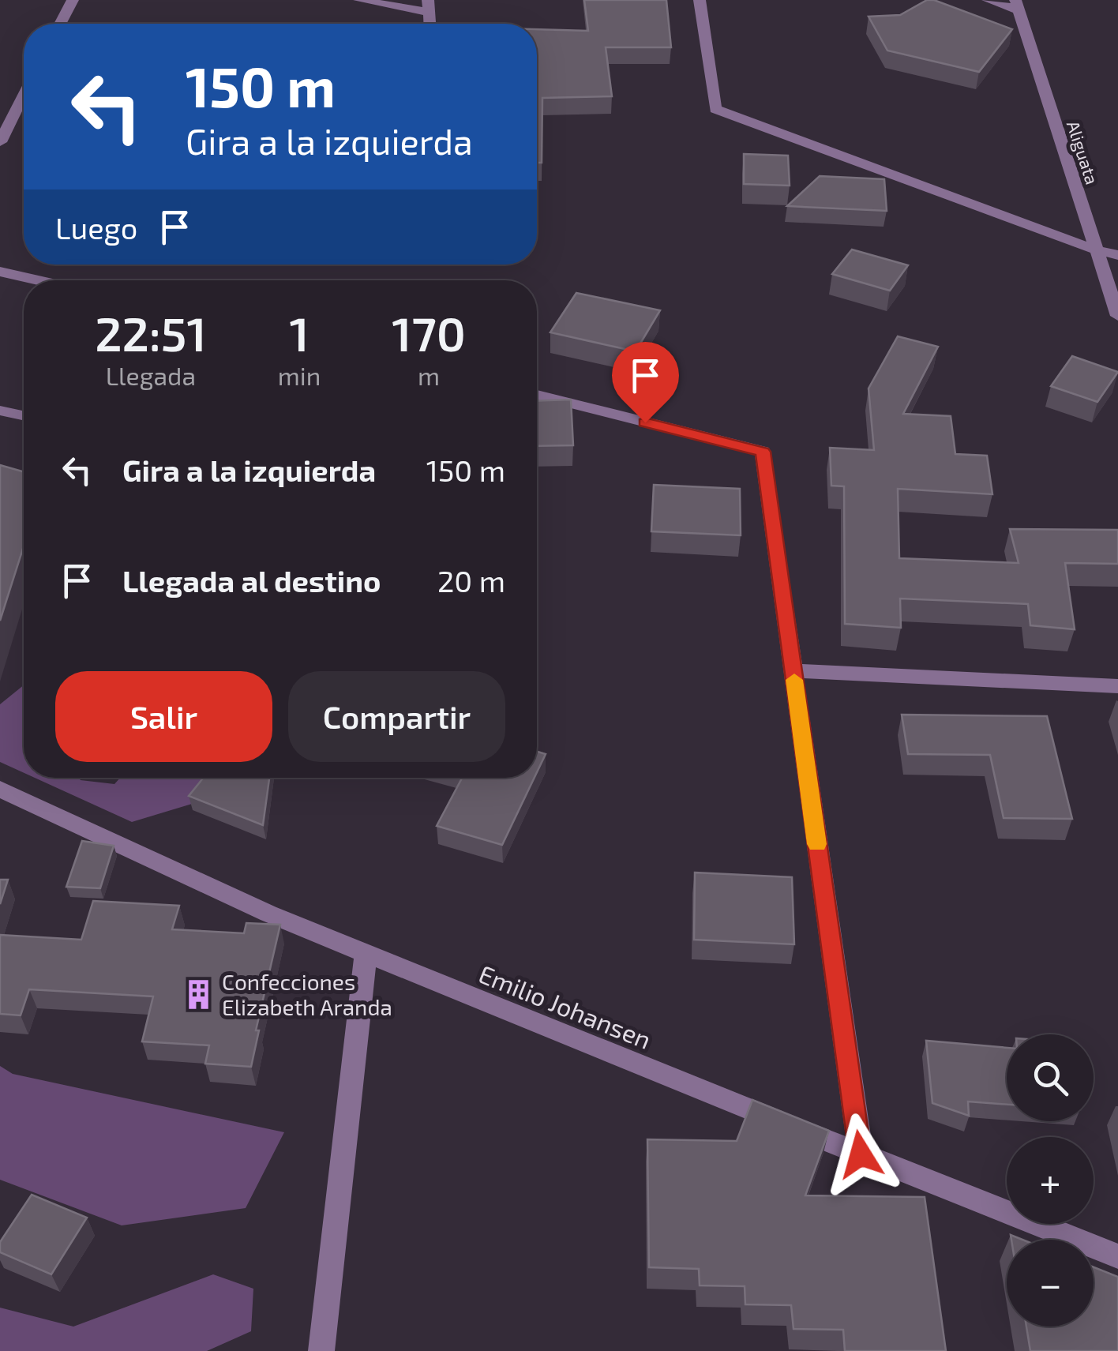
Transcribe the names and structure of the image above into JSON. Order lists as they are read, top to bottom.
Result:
{
  "streets": {
    "street": ["Aliguata", "Emilio Johansen"]
  },
  "places": {
    "building": ["Confecciones Elizabeth Aranda"]
  },
  "page": {
    "turn": ["150 m", "Gira a la izquierda"],
    "then": "Luego",
    "eta": [
      "22:51",
      "Llegada",
      "1",
      "min",
      "170",
      "m"
    ],
    "list": [
      {
        "name": "Gira a la izquierda",
        "value": "150 m"
      },
      {
        "name": "Llegada al destino",
        "value": "20 m"
      }
    ],
    "buttons": ["Salir", "Compartir"],
    "map_buttons": ["+", "−"]
  }
}
